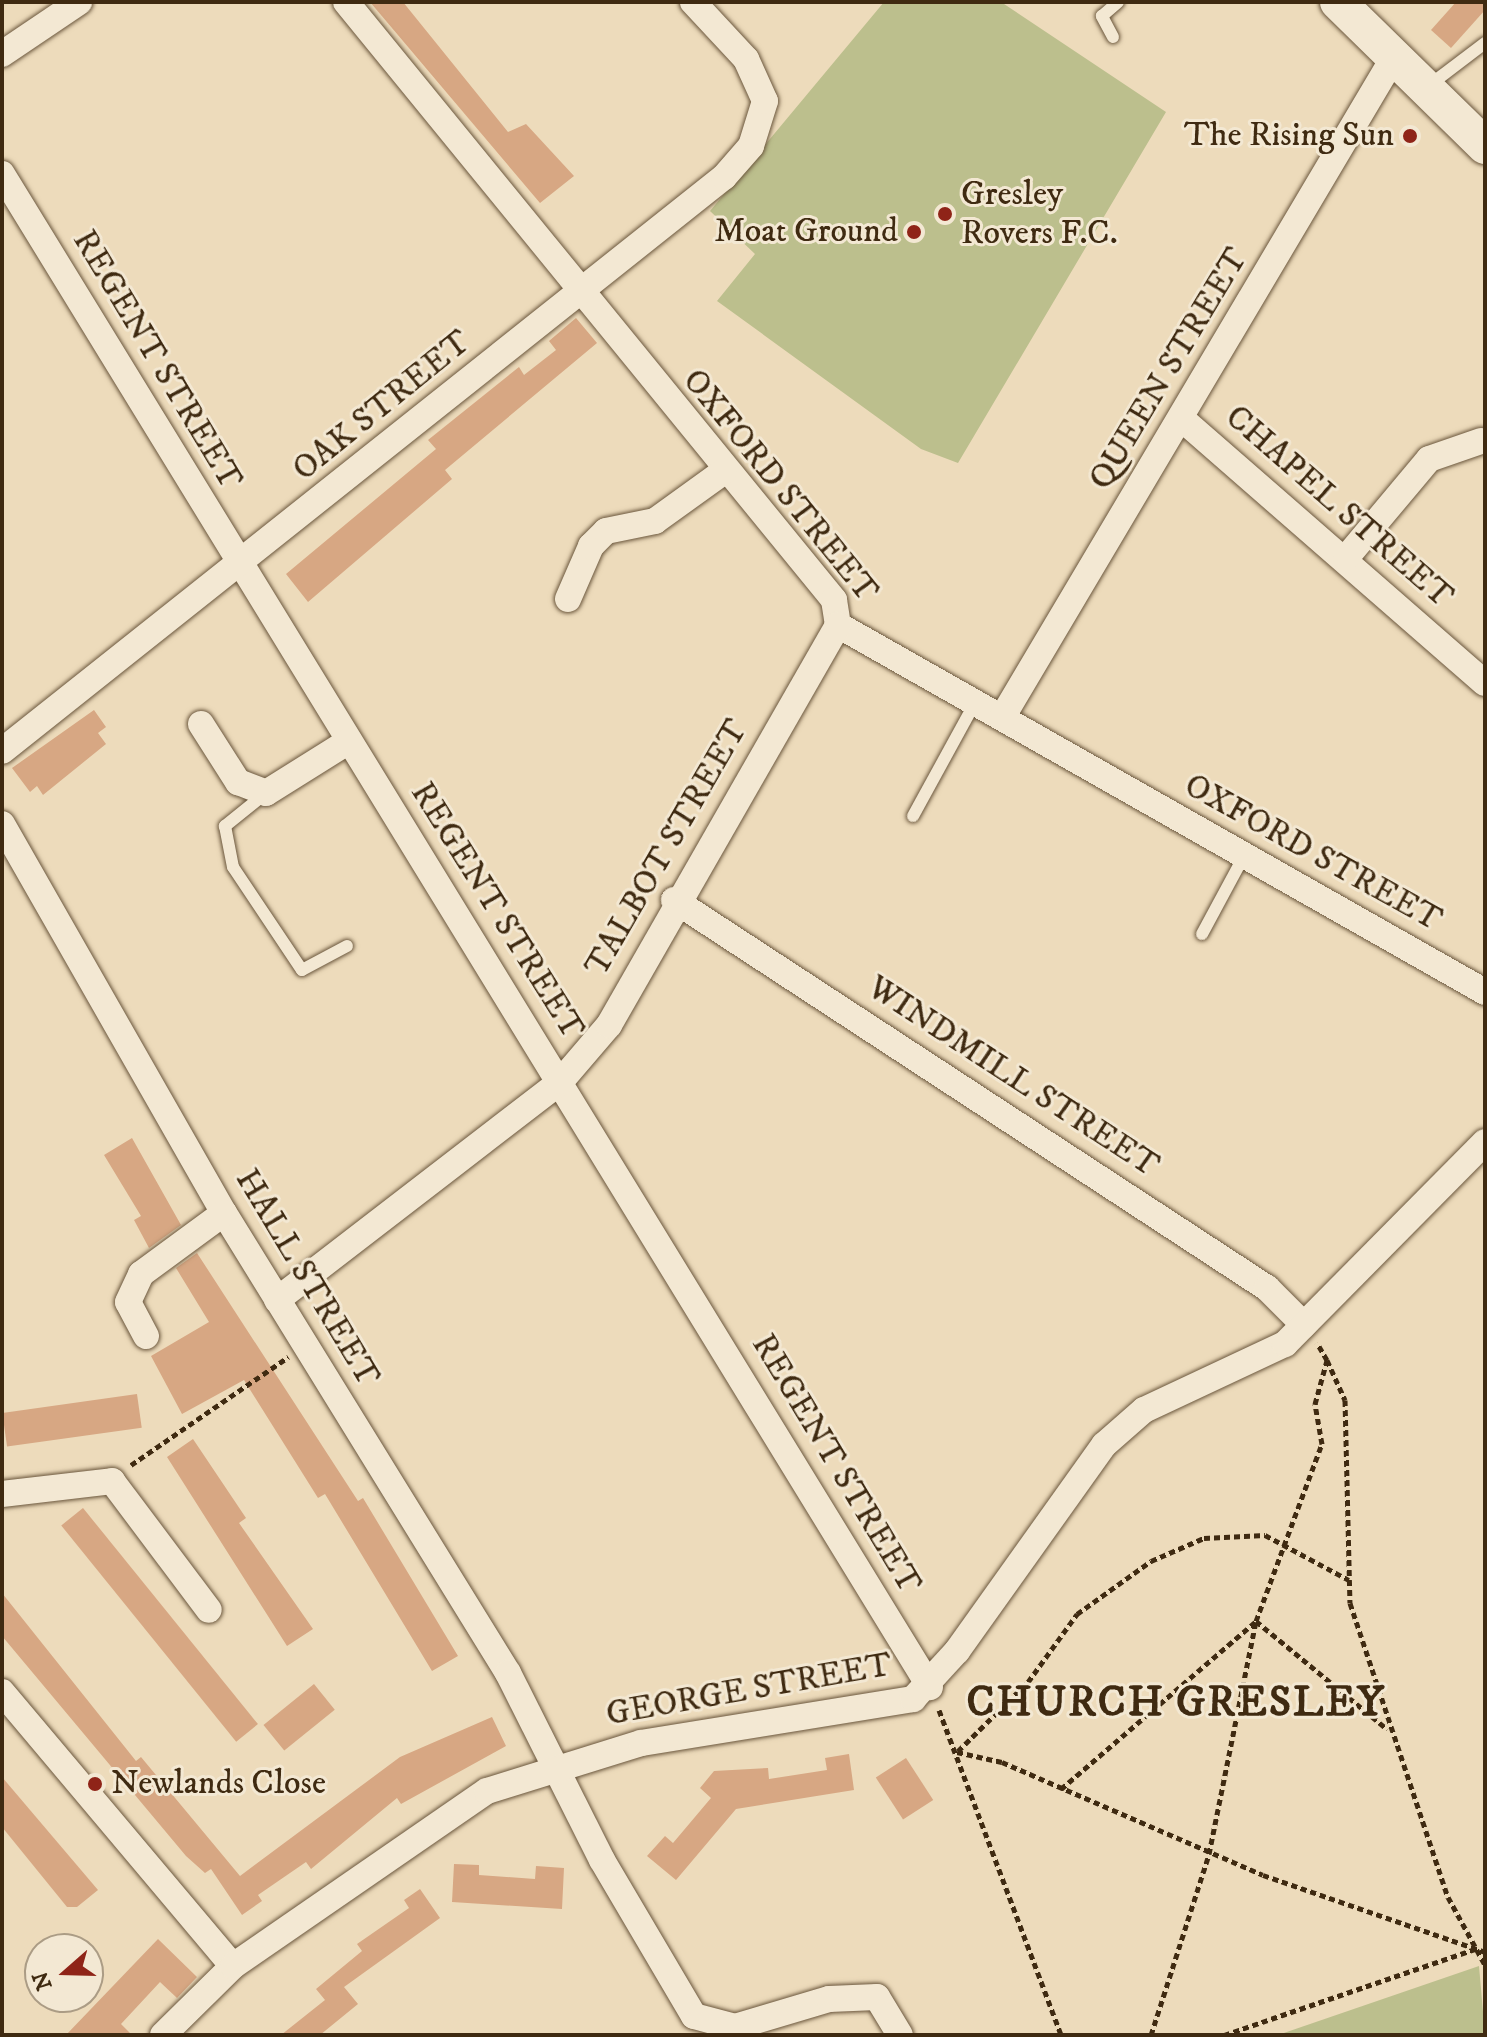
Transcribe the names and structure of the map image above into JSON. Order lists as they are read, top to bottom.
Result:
{
  "streets": {
    "street": [
      "REGENT STREET",
      "QUEEN STREET",
      "OAK STREET",
      "OXFORD STREET",
      "CHAPEL STREET",
      "TALBOT STREET",
      "WINDMILL STREET",
      "HALL STREET",
      "GEORGE STREET"
    ]
  },
  "crossings": [
    ["REGENT STREET", "OAK STREET"],
    ["REGENT STREET", "TALBOT STREET"],
    ["REGENT STREET", "GEORGE STREET"],
    ["QUEEN STREET", "OXFORD STREET"],
    ["QUEEN STREET", "CHAPEL STREET"],
    ["OAK STREET", "OXFORD STREET"],
    ["OXFORD STREET", "TALBOT STREET"],
    ["TALBOT STREET", "WINDMILL STREET"],
    ["TALBOT STREET", "HALL STREET"],
    ["WINDMILL STREET", "GEORGE STREET"],
    ["HALL STREET", "GEORGE STREET"]
  ],
  "districts": ["CHURCH GRESLEY"],
  "places": [
    "The Rising Sun",
    "Gresley Rovers F.C.",
    "Moat Ground",
    "Newlands Close"
  ],
  "north": "left"
}
